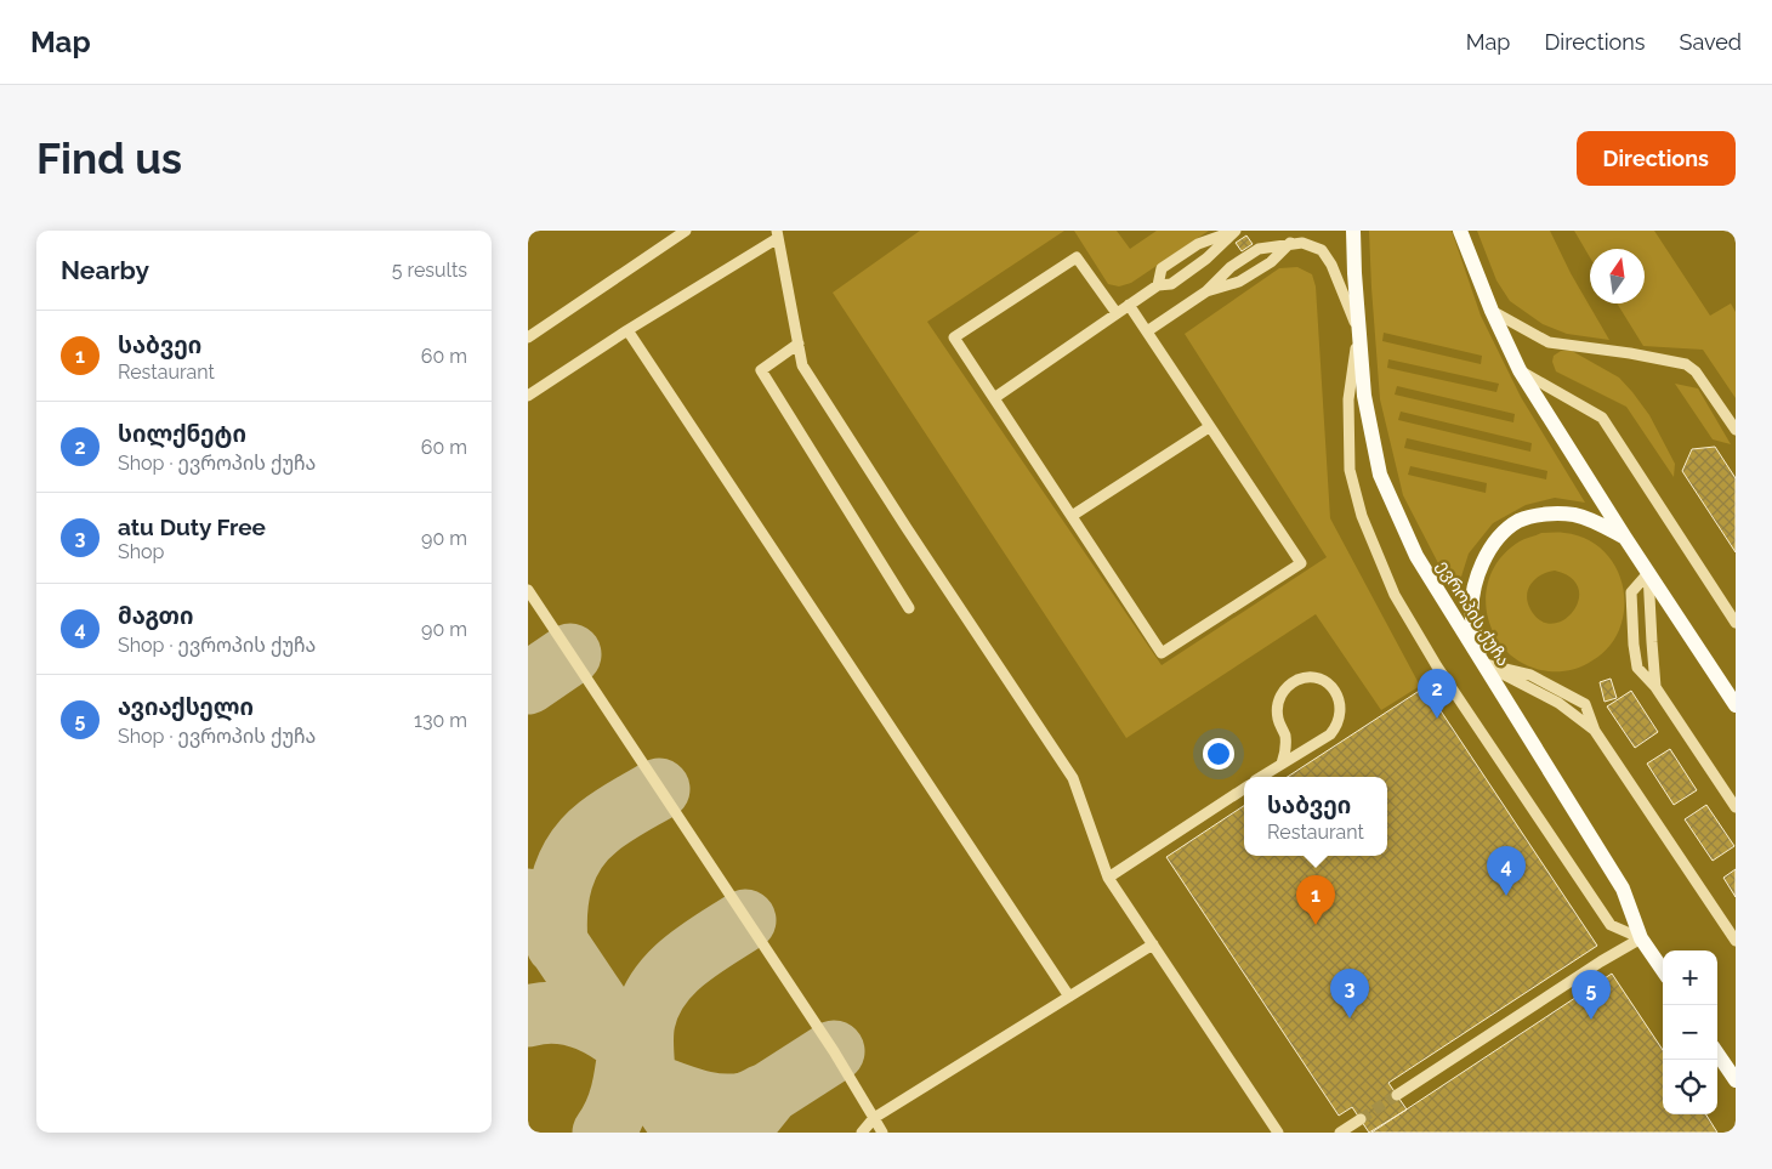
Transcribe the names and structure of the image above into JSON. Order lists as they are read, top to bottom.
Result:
{
  "streets": {
    "main road": ["ევროპის ქუჩა"]
  },
  "north": "top",
  "page": {
    "header": "Map",
    "nav": ["Map", "Directions", "Saved"],
    "buttons": "Directions",
    "title": "Find us",
    "heading": ["Nearby", "5 results"],
    "list": [
      {
        "mark": "1",
        "name": "საბვეი",
        "note": "Restaurant",
        "value": "60 m"
      },
      {
        "mark": "2",
        "name": "სილქნეტი",
        "note": "Shop · ევროპის ქუჩა",
        "value": "60 m"
      },
      {
        "mark": "3",
        "name": "atu Duty Free",
        "note": "Shop",
        "value": "90 m"
      },
      {
        "mark": "4",
        "name": "მაგთი",
        "note": "Shop · ევროპის ქუჩა",
        "value": "90 m"
      },
      {
        "mark": "5",
        "name": "ავიაქსელი",
        "note": "Shop · ევროპის ქუჩა",
        "value": "130 m"
      }
    ],
    "pins": [
      "2",
      "4",
      "1",
      "3",
      "5"
    ],
    "popup": ["საბვეი", "Restaurant"],
    "map_buttons": ["+", "−"]
  }
}
